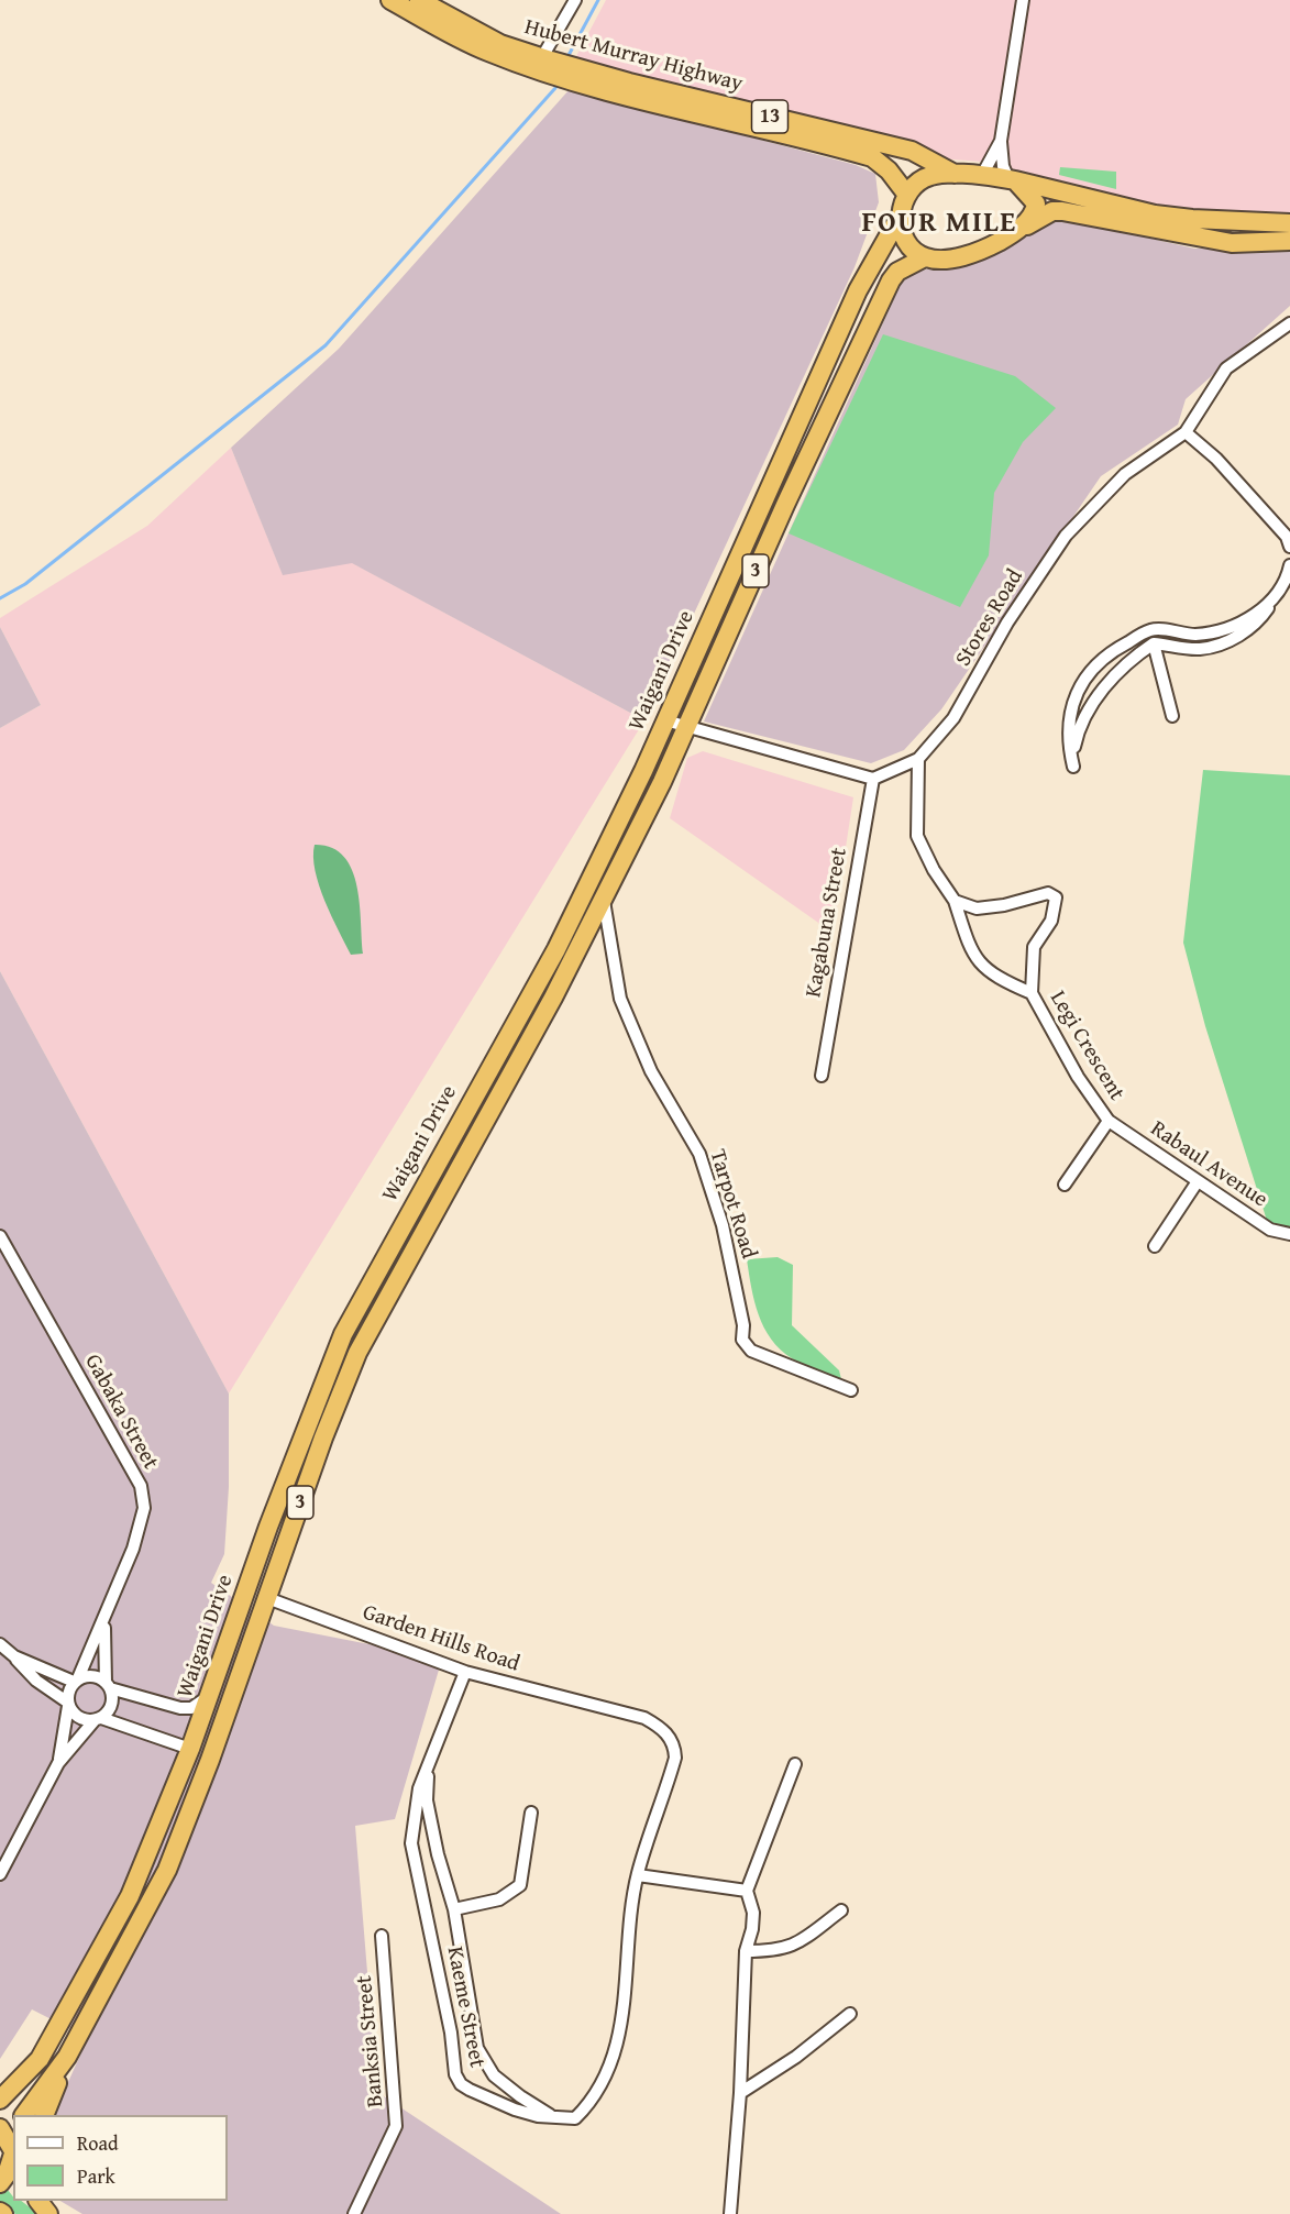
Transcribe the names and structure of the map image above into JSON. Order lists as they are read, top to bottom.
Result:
{
  "streets": {
    "highway": [
      "Hubert Murray Highway",
      "13",
      "3",
      "Waigani Drive"
    ],
    "street": [
      "Stores Road",
      "Kagabuna Street",
      "Legi Crescent",
      "Rabaul Avenue",
      "Tarpot Road",
      "Gabaka Street",
      "Garden Hills Road",
      "Kaeme Street",
      "Banksia Street"
    ]
  },
  "crossings": [
    ["Hubert Murray Highway", "13"],
    ["Hubert Murray Highway", "Waigani Drive"],
    ["13", "Waigani Drive"],
    ["Stores Road", "Kagabuna Street"],
    ["Waigani Drive", "Tarpot Road"],
    ["Waigani Drive", "Garden Hills Road"],
    ["Legi Crescent", "Rabaul Avenue"],
    ["Garden Hills Road", "Kaeme Street"]
  ],
  "districts": ["FOUR MILE"],
  "legend": ["Road", "Park"]
}
